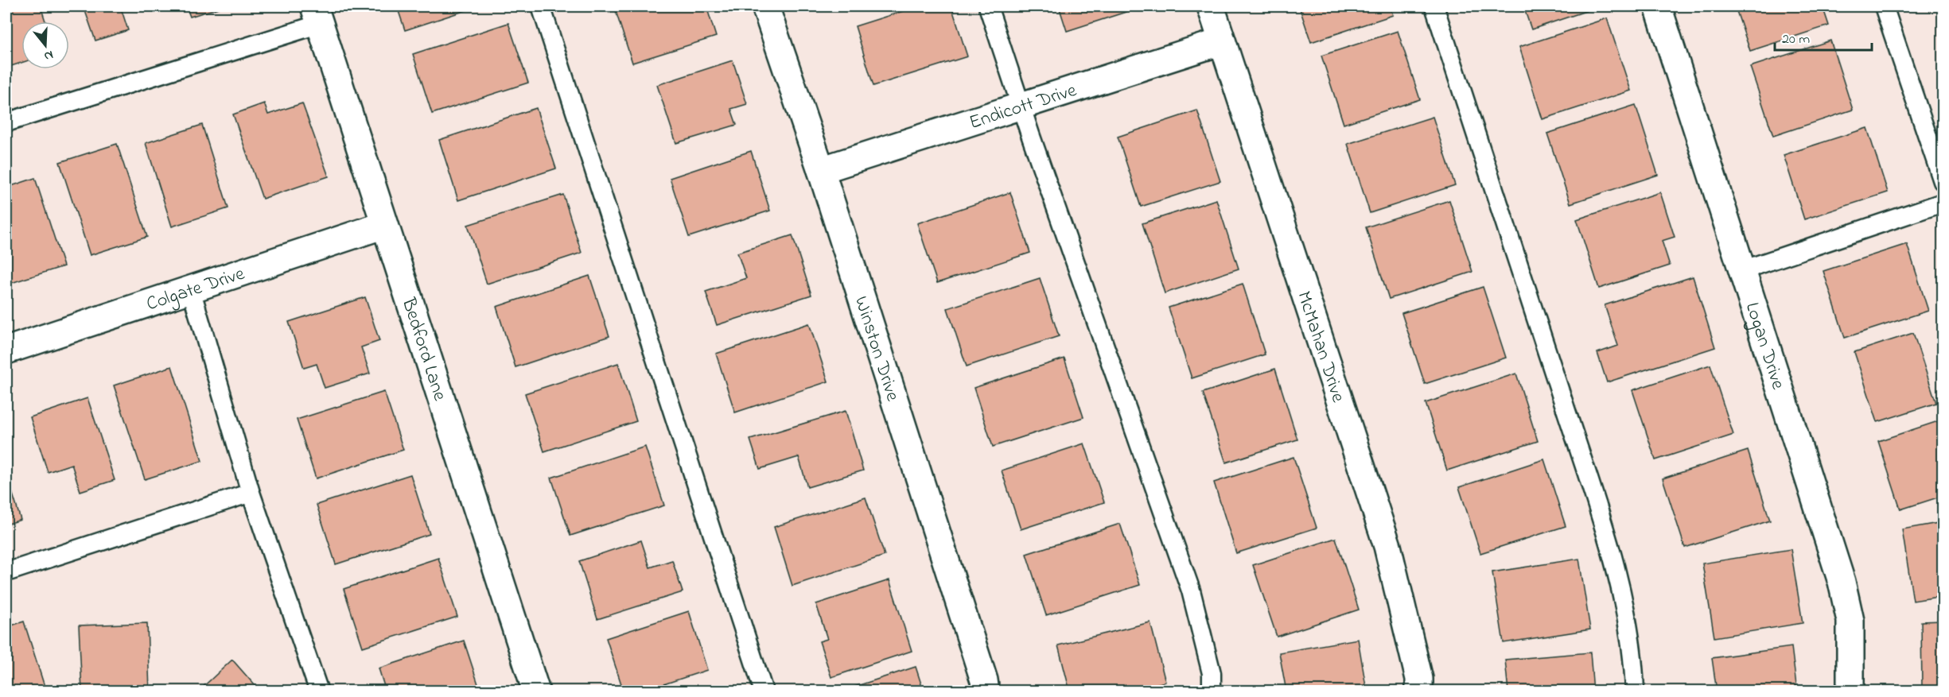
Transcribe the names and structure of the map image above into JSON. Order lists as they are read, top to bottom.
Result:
{
  "streets": {
    "street": [
      "Endicott Drive",
      "Colgate Drive",
      "McMahan Drive",
      "Logan Drive",
      "Winston Drive",
      "Bedford Lane"
    ]
  },
  "crossings": [
    ["Endicott Drive", "McMahan Drive"],
    ["Endicott Drive", "Winston Drive"],
    ["Colgate Drive", "Bedford Lane"]
  ],
  "scale_bar": "20 m",
  "north": "bottom"
}
